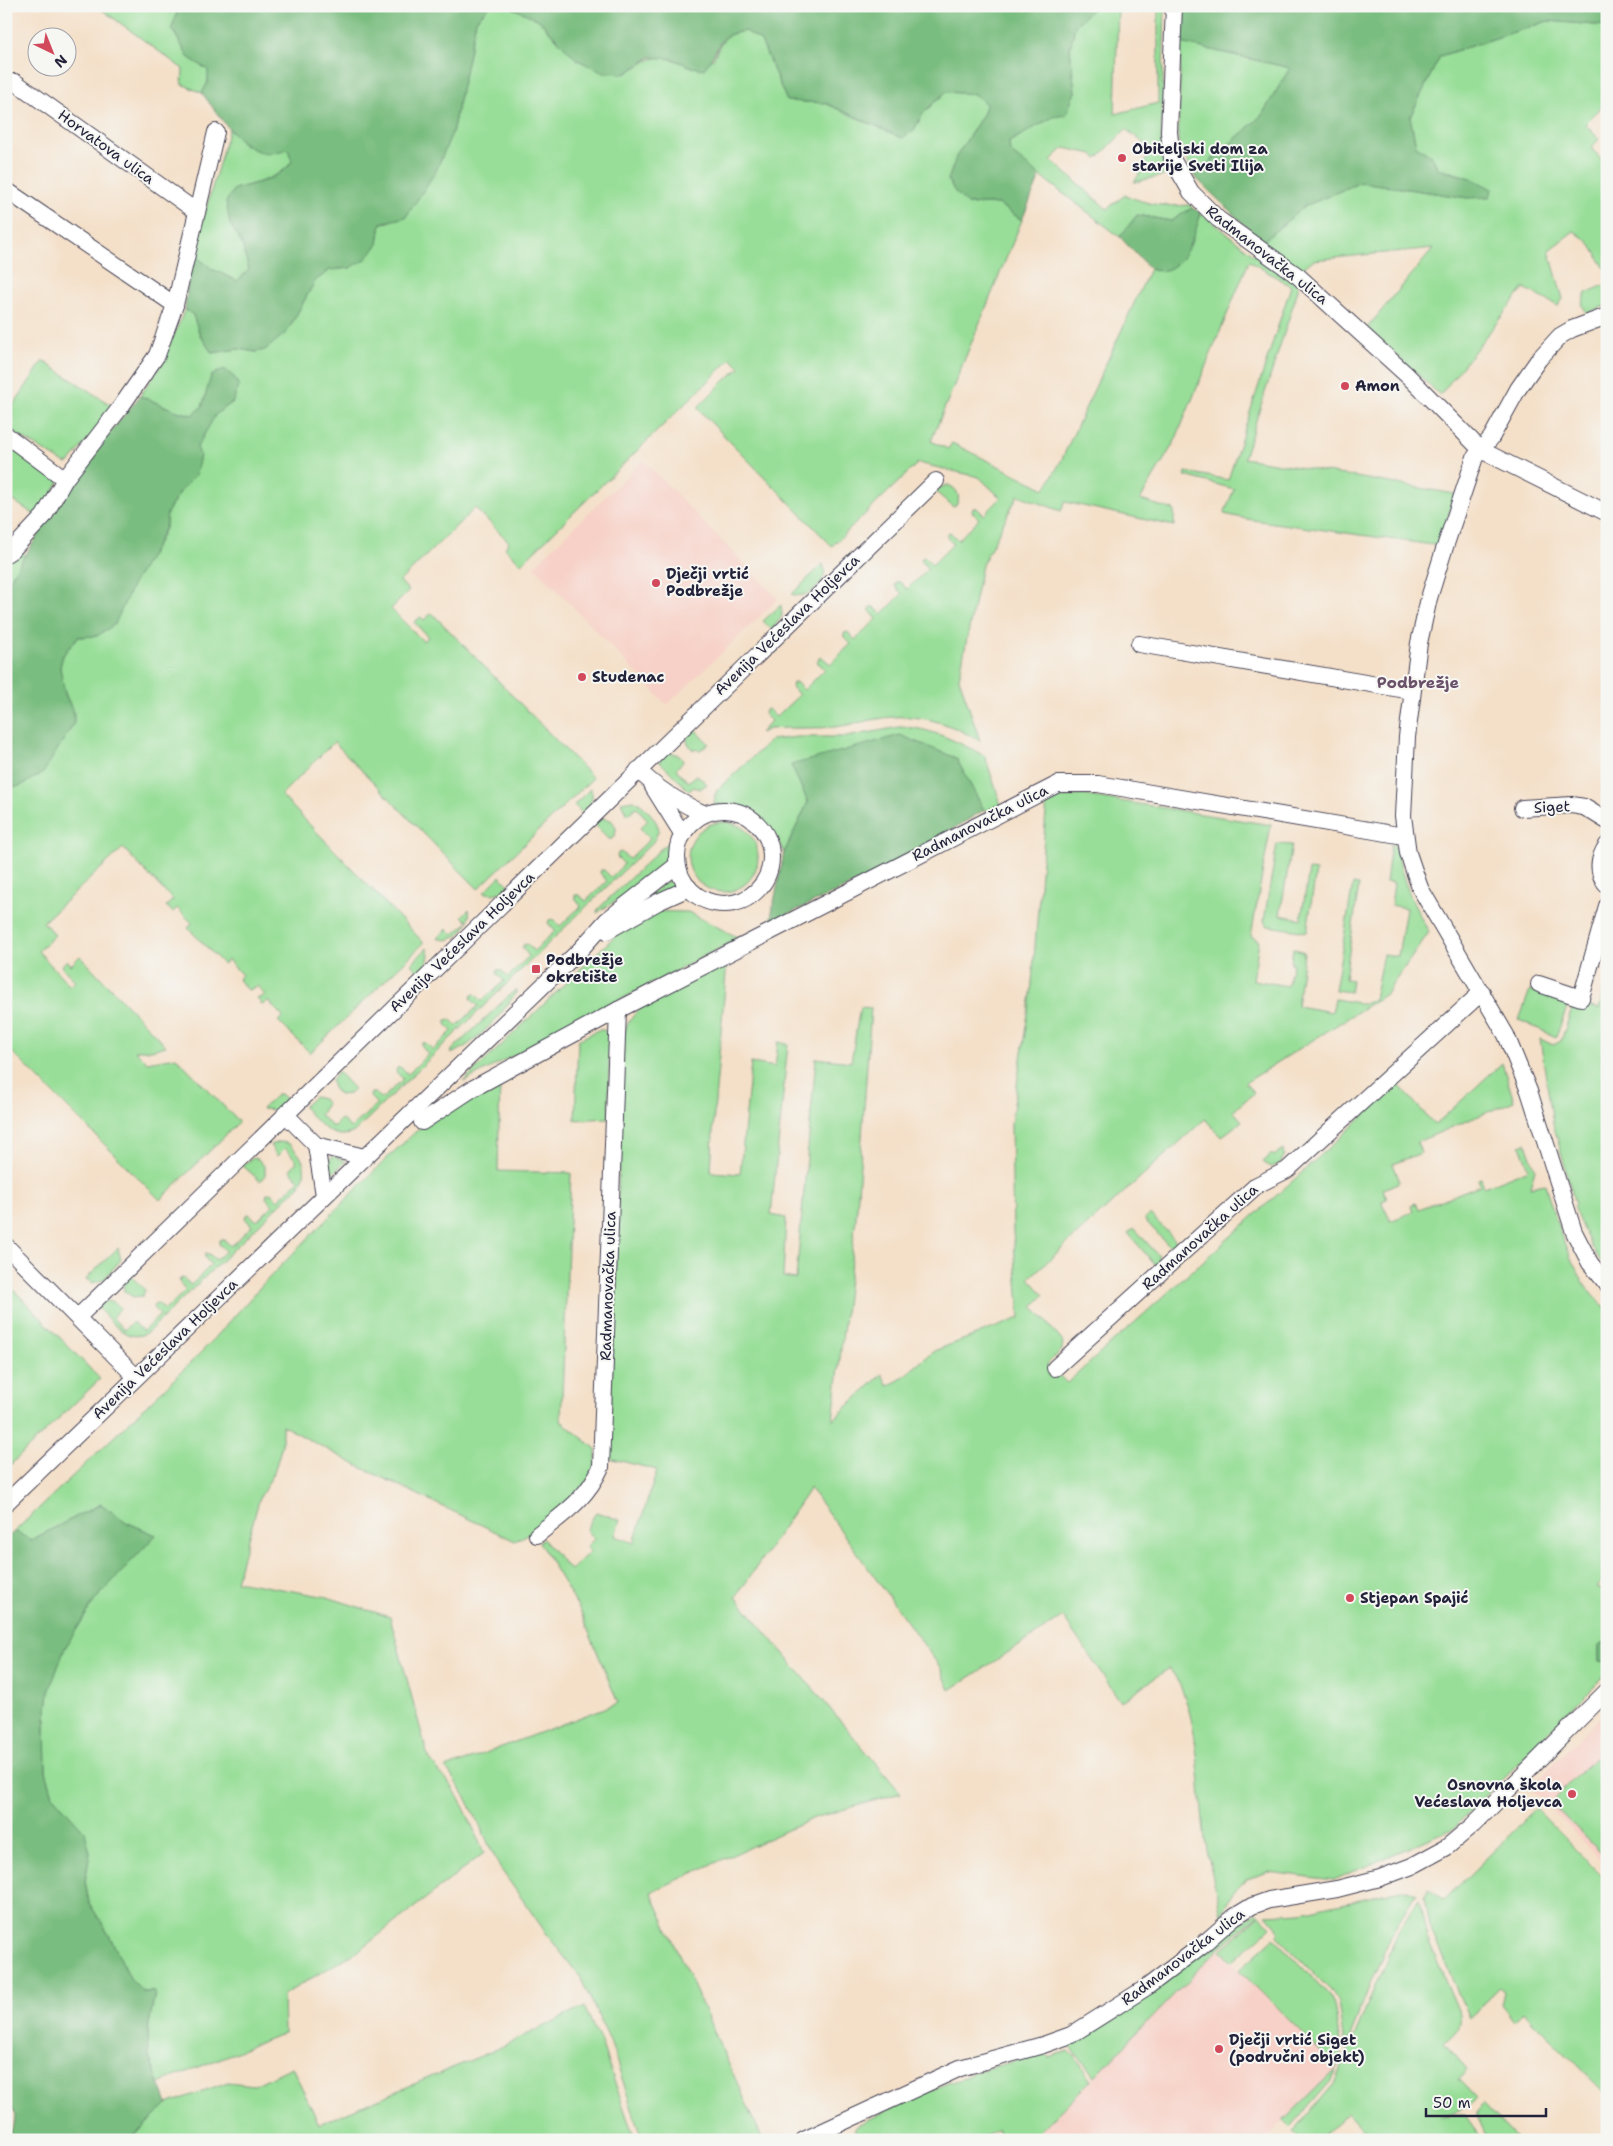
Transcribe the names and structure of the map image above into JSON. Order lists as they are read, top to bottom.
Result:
{
  "streets": {
    "street": [
      "Horvatova ulica",
      "Radmanovačka ulica",
      "Avenija Većeslava Holjevca",
      "Siget"
    ]
  },
  "districts": ["Podbrežje"],
  "places": {
    "other": [
      "Obiteljski dom za starije Sveti Ilija",
      "Amon",
      "Dječji vrtić Podbrežje",
      "Studenac",
      "Stjepan Spajić",
      "Osnovna škola Većeslava Holjevca",
      "Dječji vrtić Siget (područni objekt)"
    ],
    "transit": ["Podbrežje okretište"]
  },
  "scale_bar": "50 m",
  "north": "bottom right"
}
